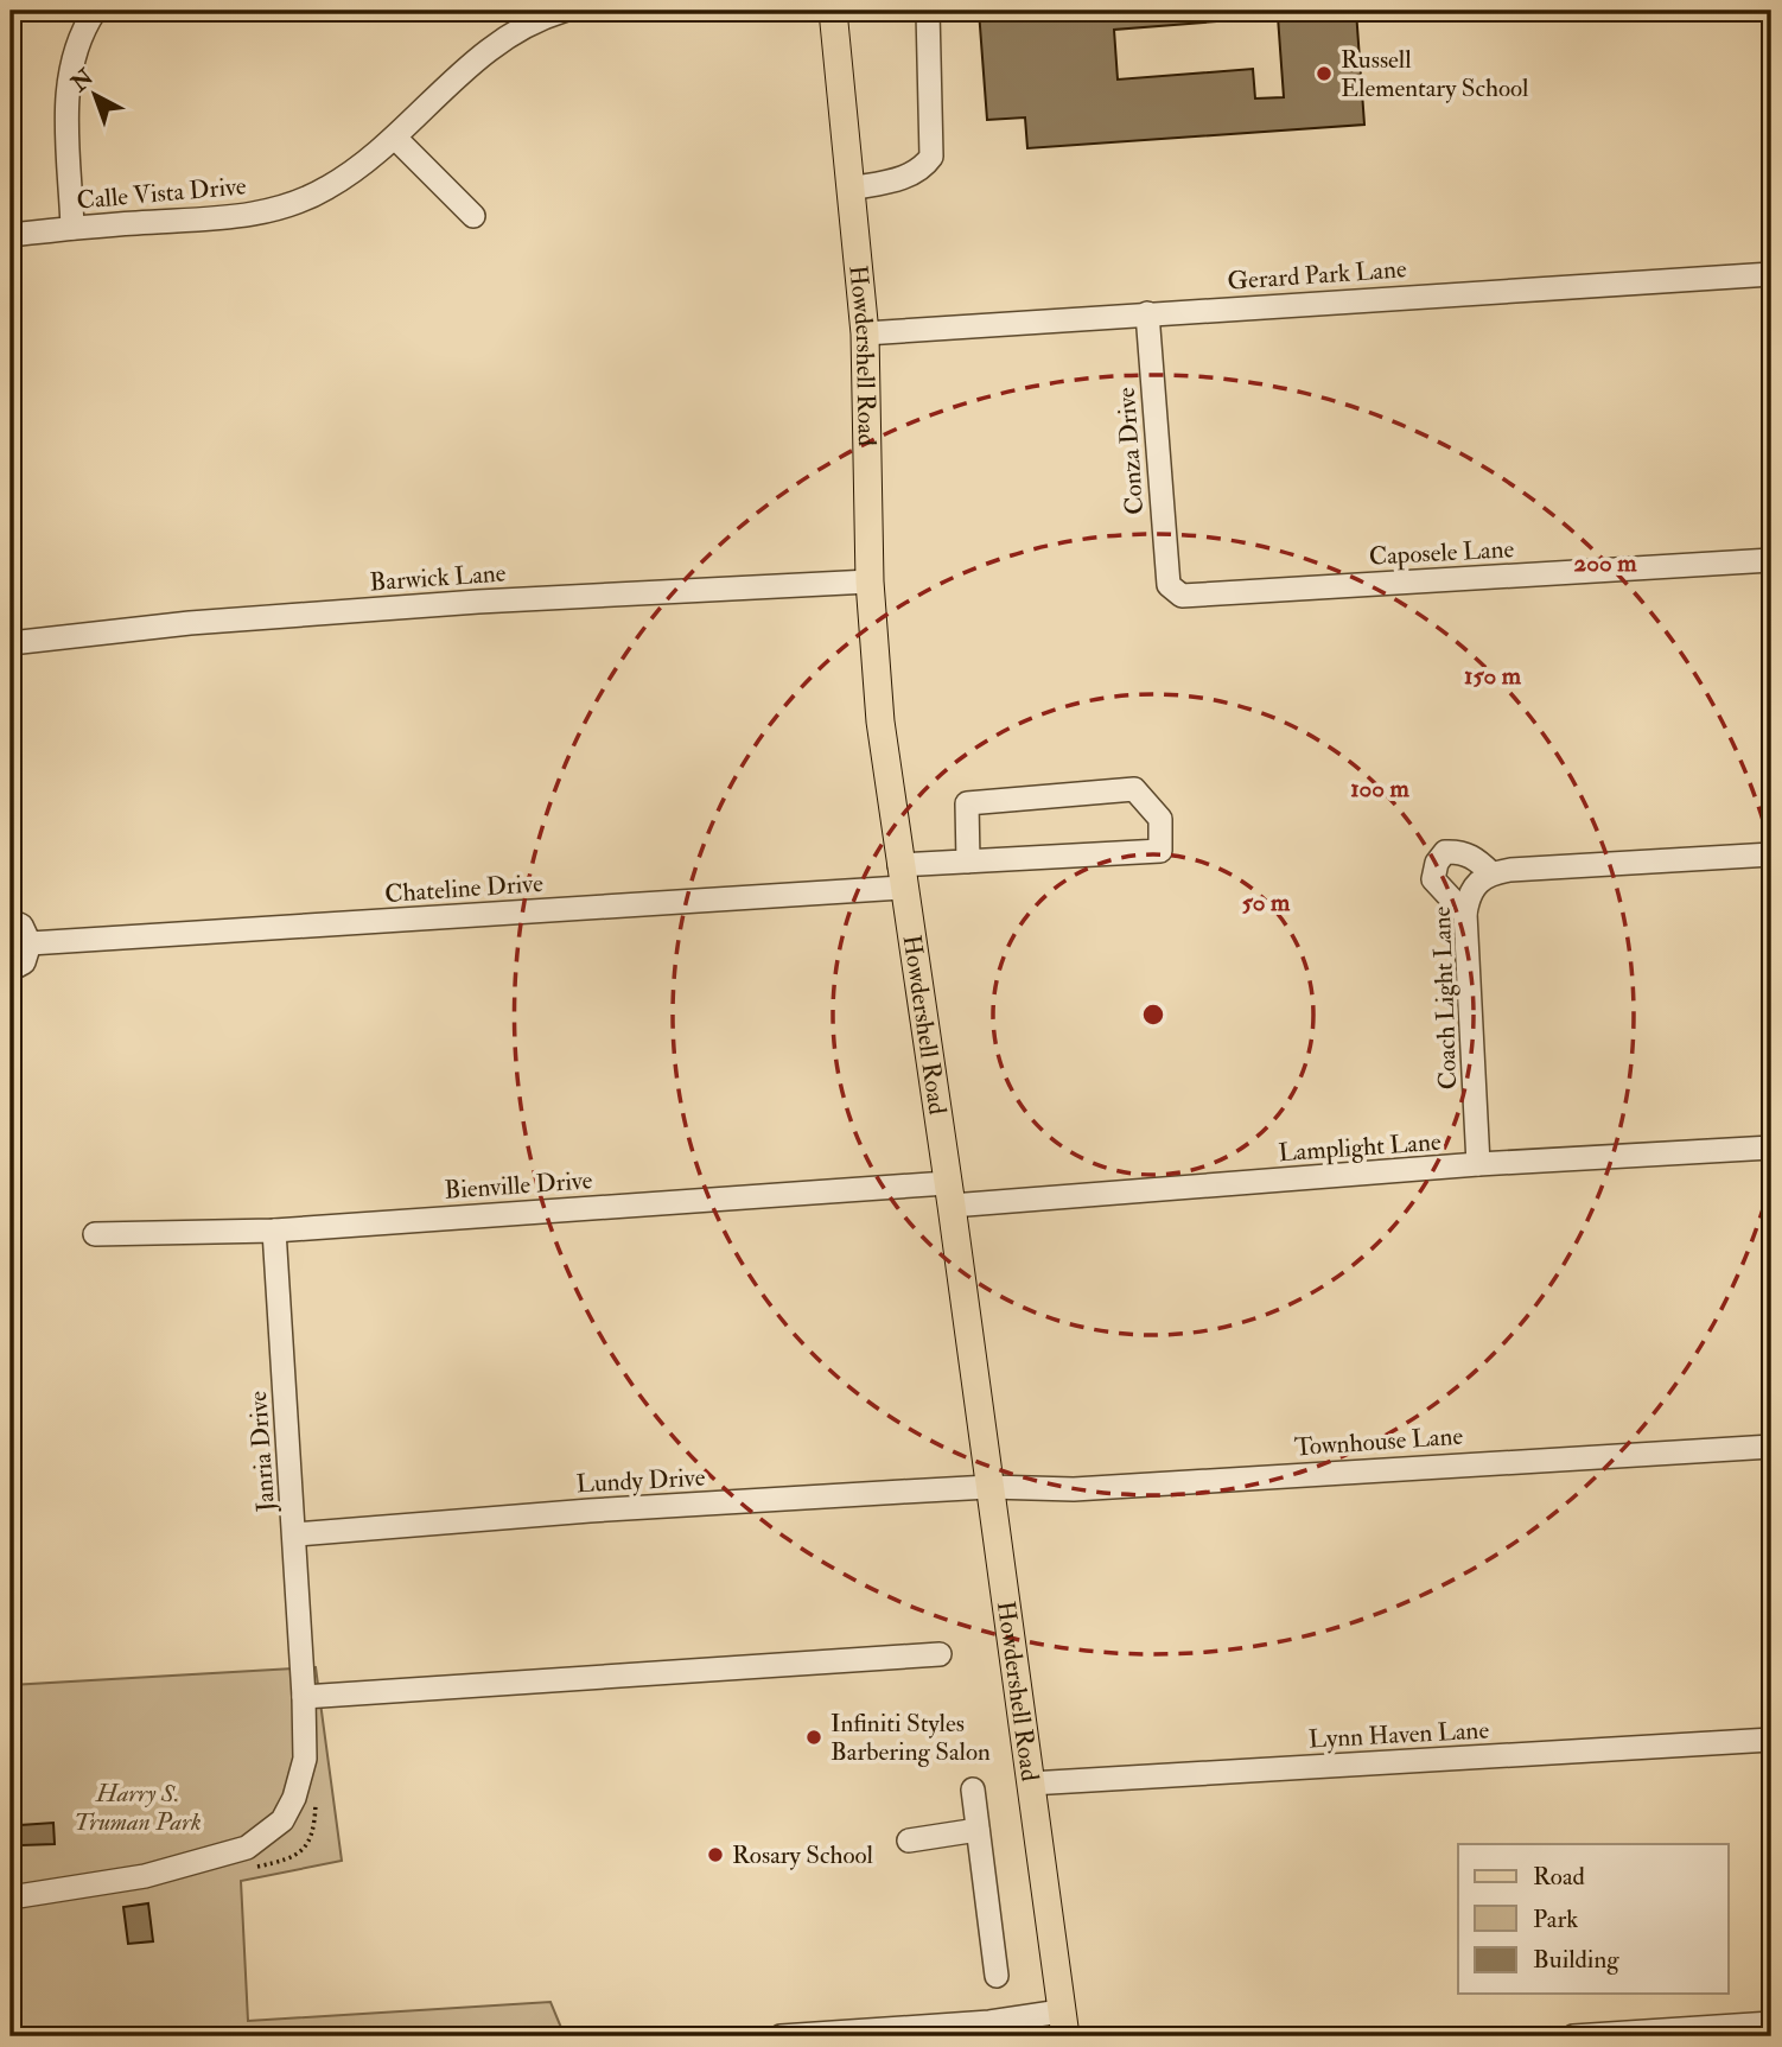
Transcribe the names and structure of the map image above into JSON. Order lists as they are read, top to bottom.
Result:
{
  "streets": {
    "main road": ["Howdershell Road"],
    "street": [
      "Calle Vista Drive",
      "Gerard Park Lane",
      "Conza Drive",
      "Caposele Lane",
      "Barwick Lane",
      "Chateline Drive",
      "Coach Light Lane",
      "Lamplight Lane",
      "Bienville Drive",
      "Townhouse Lane",
      "Janria Drive",
      "Lundy Drive",
      "Lynn Haven Lane"
    ]
  },
  "crossings": [
    ["Gerard Park Lane", "Howdershell Road"],
    ["Gerard Park Lane", "Conza Drive"],
    ["Howdershell Road", "Barwick Lane"],
    ["Howdershell Road", "Chateline Drive"],
    ["Howdershell Road", "Lamplight Lane"],
    ["Howdershell Road", "Bienville Drive"],
    ["Howdershell Road", "Townhouse Lane"],
    ["Howdershell Road", "Lundy Drive"],
    ["Howdershell Road", "Lynn Haven Lane"],
    ["Conza Drive", "Caposele Lane"],
    ["Coach Light Lane", "Lamplight Lane"],
    ["Lamplight Lane", "Bienville Drive"],
    ["Bienville Drive", "Janria Drive"],
    ["Townhouse Lane", "Lundy Drive"],
    ["Janria Drive", "Lundy Drive"]
  ],
  "parks": ["Harry S. Truman Park"],
  "places": ["Russell Elementary School", "Infiniti Styles Barbering Salon", "Rosary School"],
  "legend": ["Road", "Park", "Building"],
  "north": "top left",
  "rings": [
    "200 m",
    "150 m",
    "100 m",
    "50 m"
  ]
}
